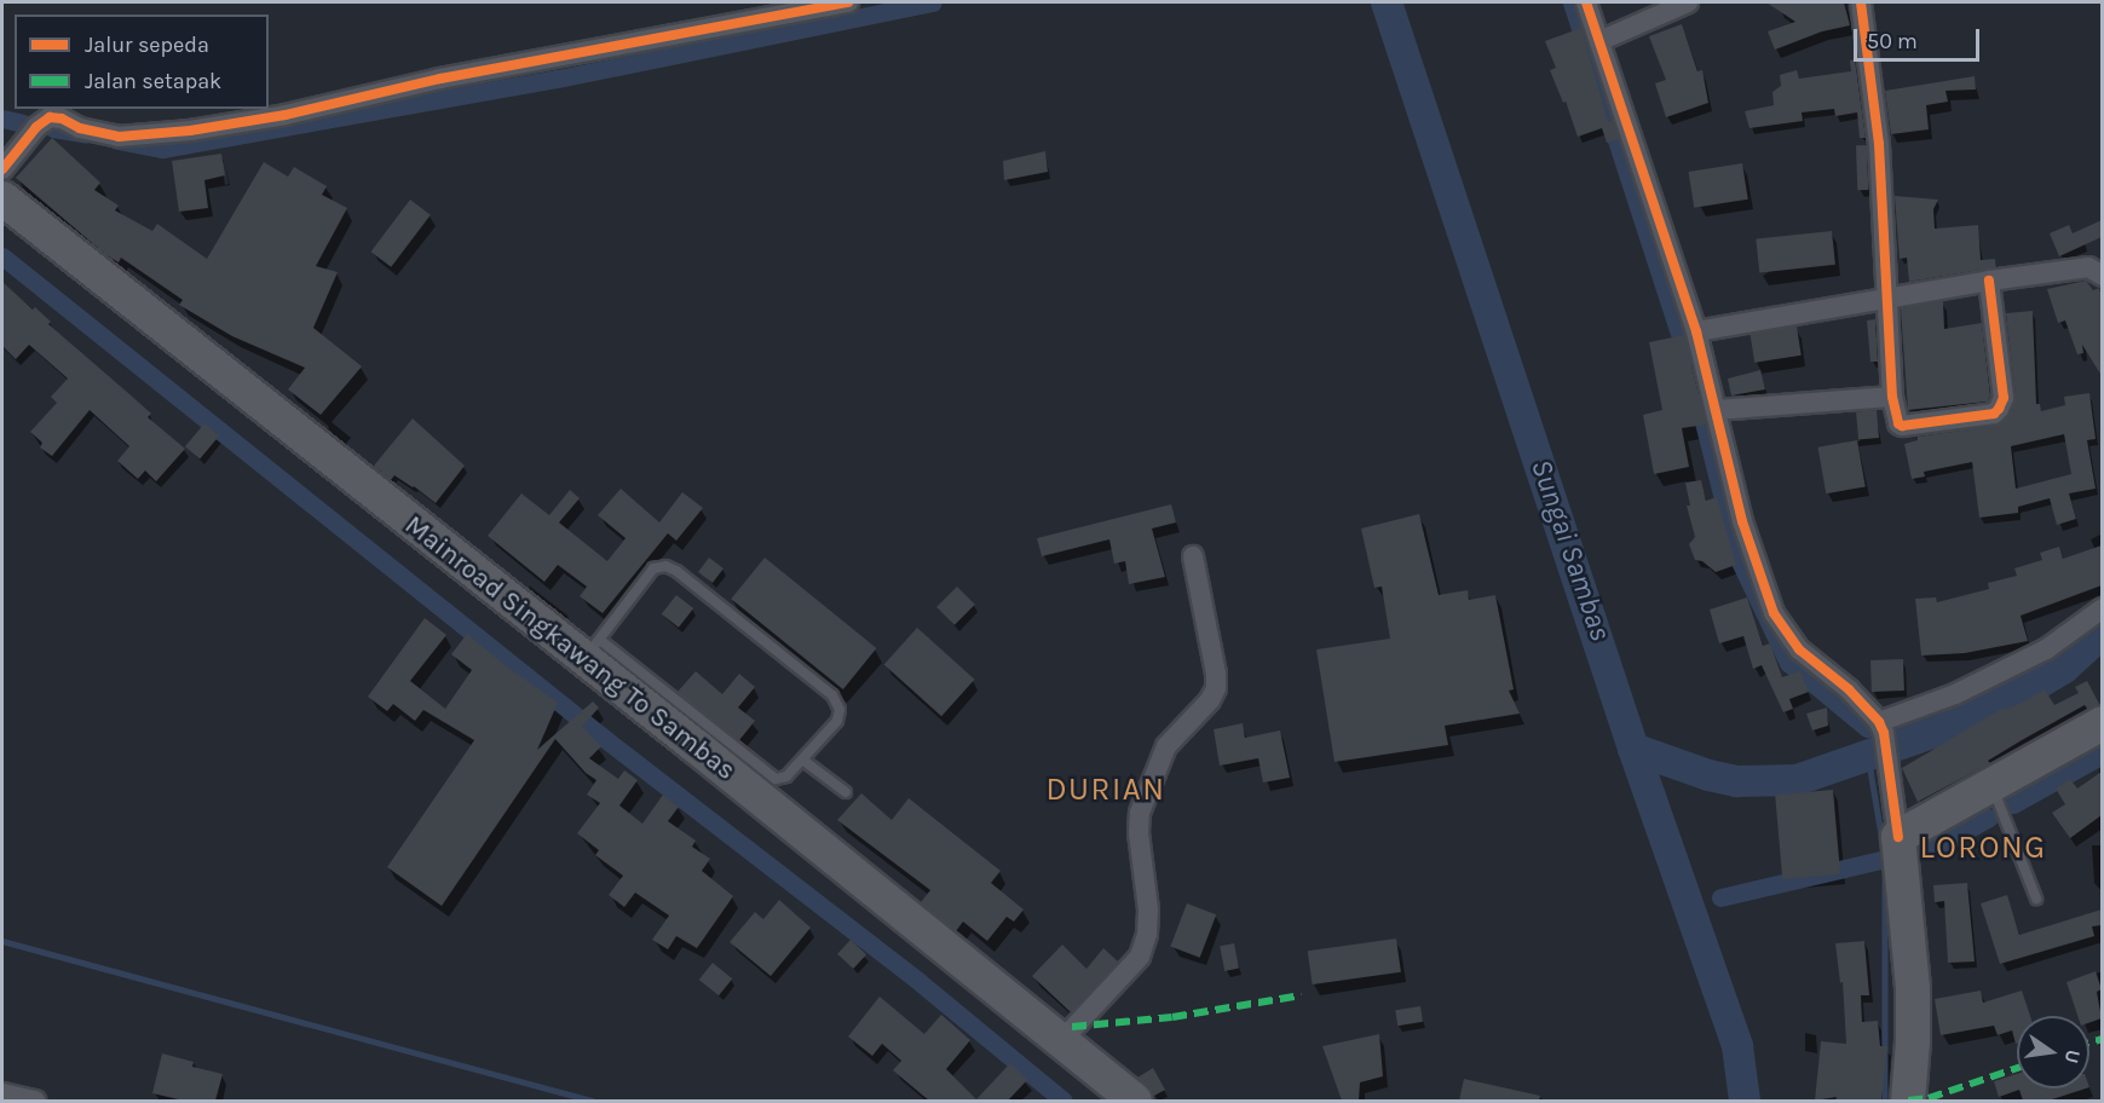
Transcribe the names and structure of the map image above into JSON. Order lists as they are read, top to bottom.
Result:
{
  "streets": {
    "highway": ["Mainroad Singkawang To Sambas"]
  },
  "districts": ["DURIAN", "LORONG"],
  "water": ["Sungai Sambas"],
  "legend": ["Jalur sepeda", "Jalan setapak"],
  "scale_bar": "50 m",
  "north": "right"
}
